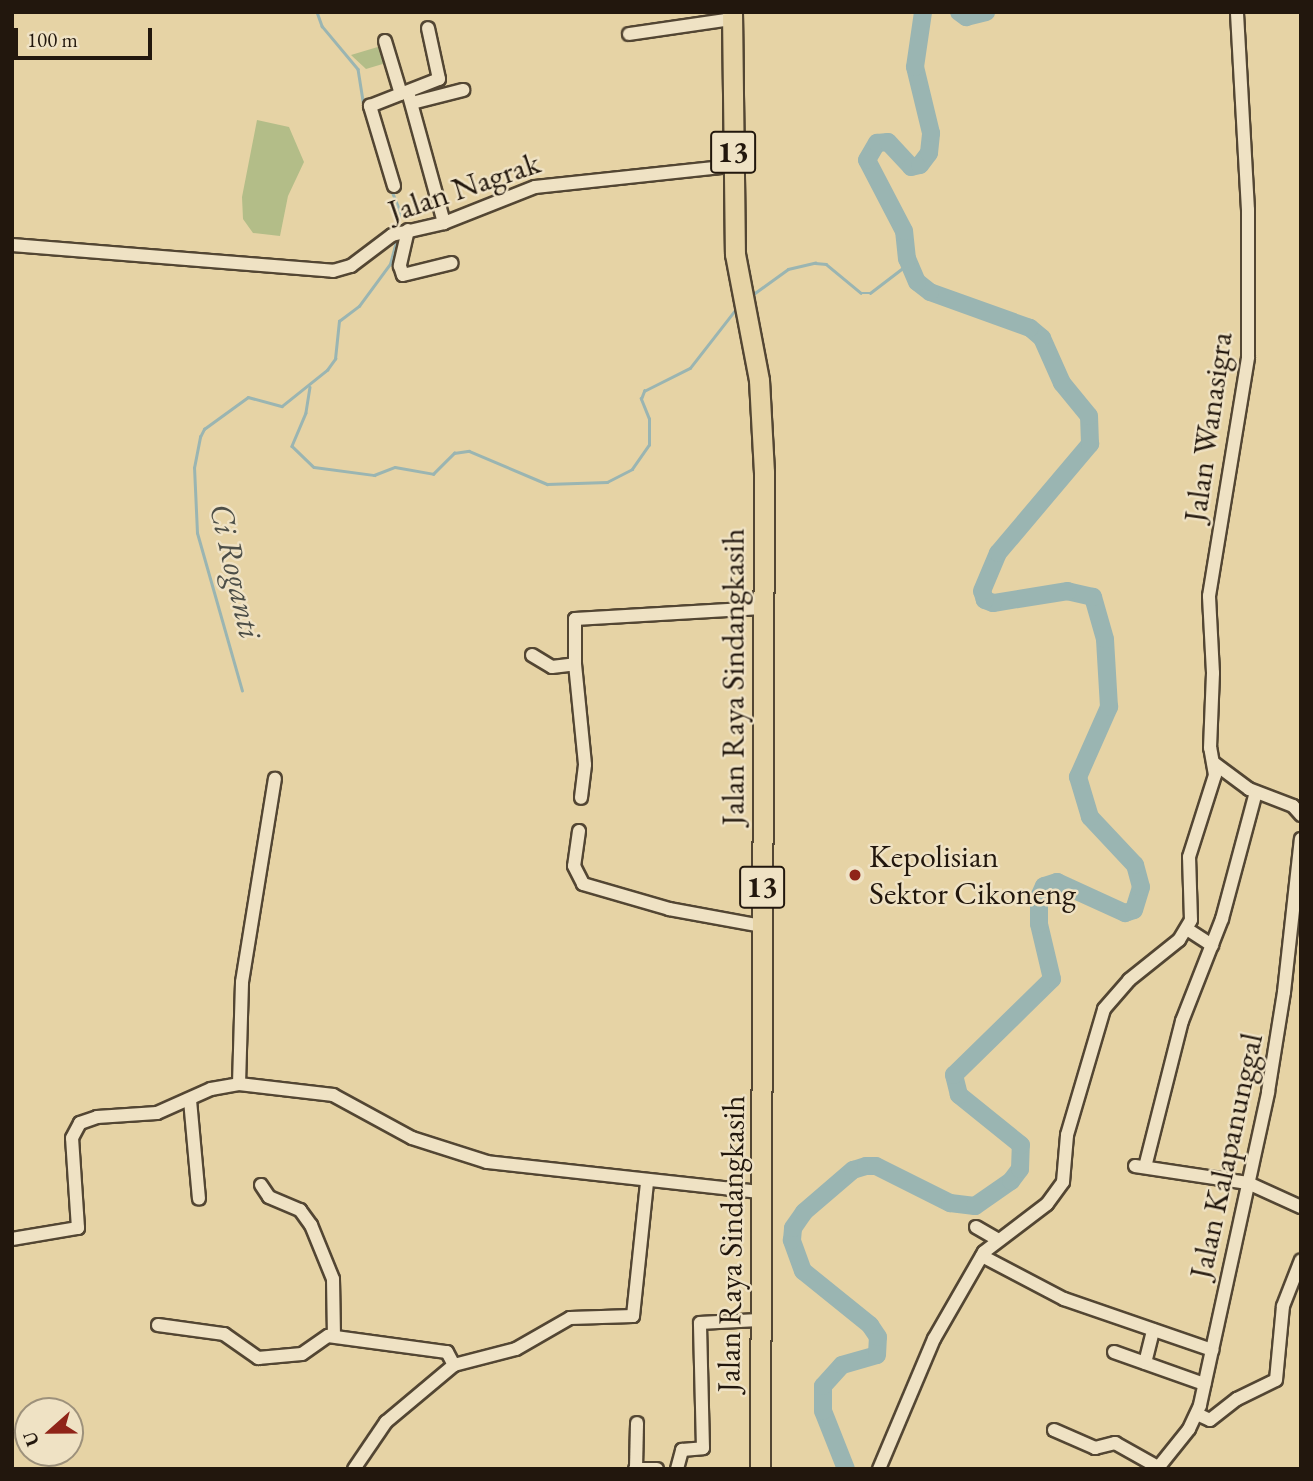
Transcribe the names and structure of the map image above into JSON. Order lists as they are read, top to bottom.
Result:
{
  "streets": {
    "highway": ["13", "Jalan Raya Sindangkasih"],
    "street": ["Jalan Nagrak", "Jalan Wanasigra", "Jalan Kalapanunggal"]
  },
  "crossings": [
    ["13", "Jalan Nagrak"],
    ["13", "Jalan Raya Sindangkasih"],
    ["Jalan Nagrak", "Jalan Raya Sindangkasih"]
  ],
  "water": ["Ci Roganti"],
  "places": ["Kepolisian Sektor Cikoneng"],
  "scale_bar": "100 m",
  "north": "left"
}
